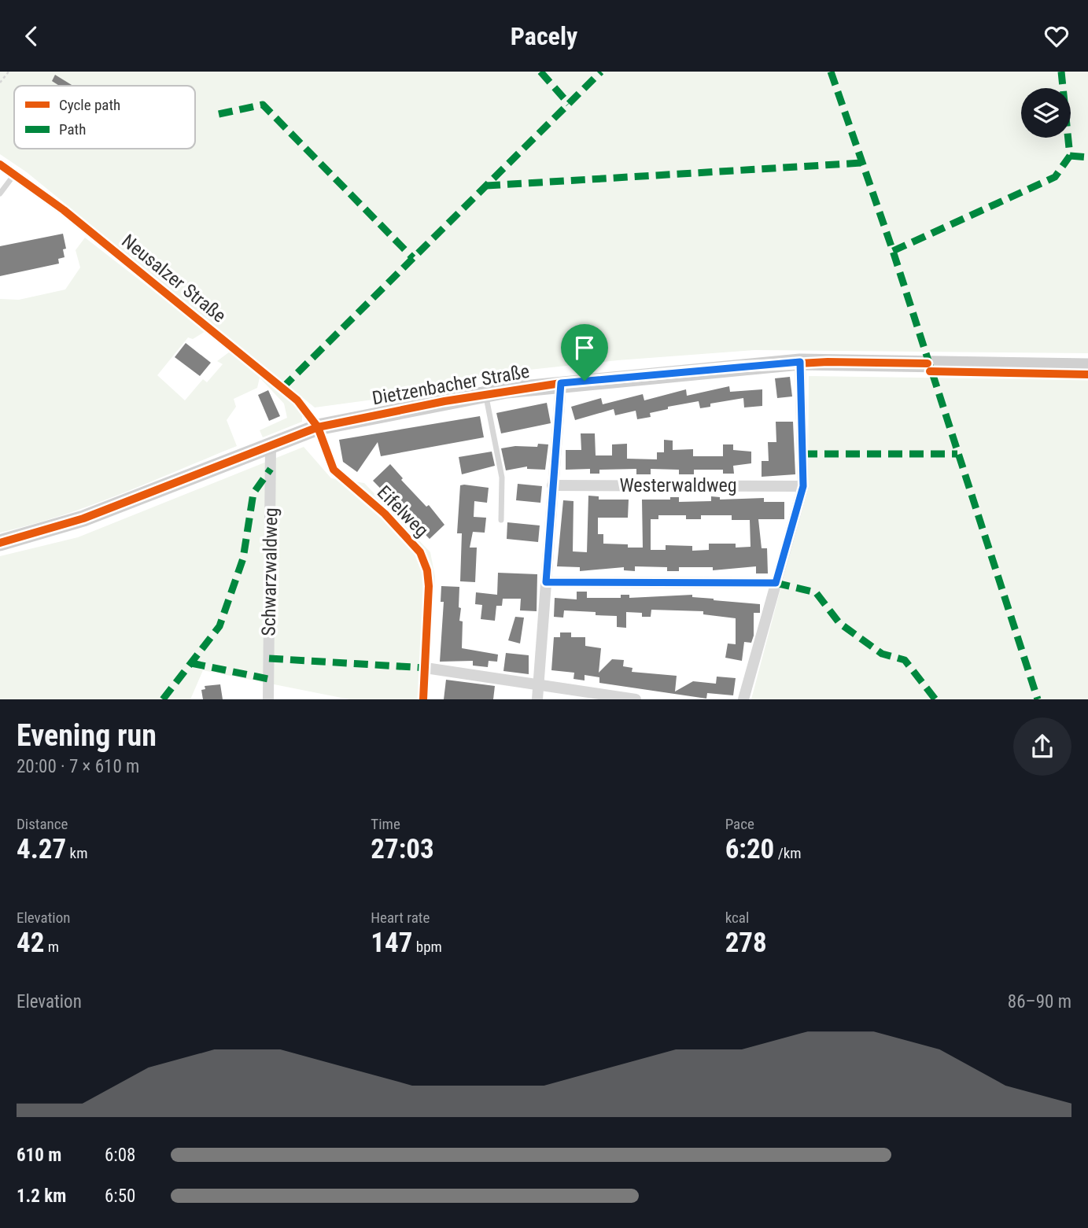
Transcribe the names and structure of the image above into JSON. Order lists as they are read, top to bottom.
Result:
{
  "streets": {
    "main road": ["Dietzenbacher Straße"],
    "street": [
      "Neusalzer Straße",
      "Westerwaldweg",
      "Eifelweg",
      "Schwarzwaldweg"
    ]
  },
  "crossings": [
    ["Neusalzer Straße", "Dietzenbacher Straße"],
    ["Neusalzer Straße", "Eifelweg"],
    ["Dietzenbacher Straße", "Eifelweg"],
    ["Dietzenbacher Straße", "Schwarzwaldweg"]
  ],
  "legend": ["Cycle path", "Path"],
  "page": {
    "header": "Pacely",
    "heading": ["Evening run", "20:00 · 7 × 610 m"],
    "stats": [
      ["Distance", "4.27 km"],
      ["Time", "27:03"],
      ["Pace", "6:20 /km"],
      ["Elevation", "42 m"],
      ["Heart rate", "147 bpm"],
      ["kcal", "278"]
    ],
    "chart": ["Elevation", "86–90 m"],
    "list": [
      {
        "name": "610 m",
        "note": "6:08"
      },
      {
        "name": "1.2 km",
        "note": "6:50"
      }
    ]
  }
}
